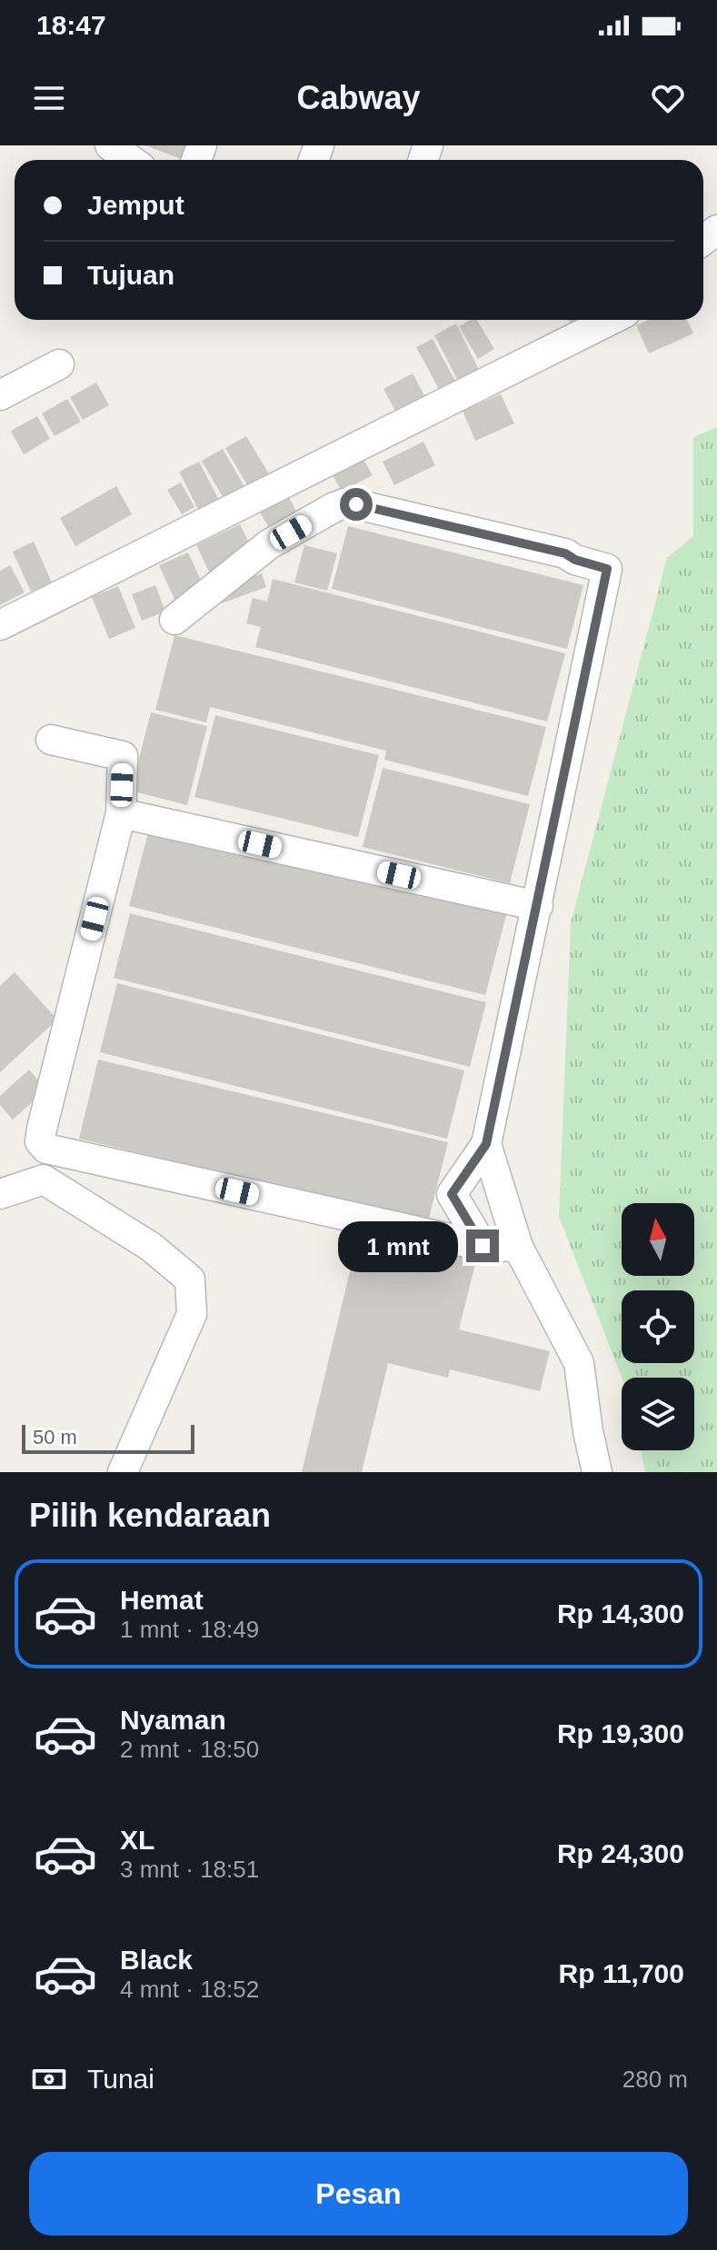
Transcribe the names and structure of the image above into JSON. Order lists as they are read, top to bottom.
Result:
{
  "scale_bar": "50 m",
  "north": "top",
  "page": {
    "status": "18:47",
    "header": "Cabway",
    "banner": ["Jemput", "Tujuan"],
    "bubble": "1 mnt",
    "scale": "50 m",
    "heading": "Pilih kendaraan",
    "list": [
      {
        "name": "Hemat",
        "note": "1 mnt · 18:49",
        "value": "Rp 14,300"
      },
      {
        "name": "Nyaman",
        "note": "2 mnt · 18:50",
        "value": "Rp 19,300"
      },
      {
        "name": "XL",
        "note": "3 mnt · 18:51",
        "value": "Rp 24,300"
      },
      {
        "name": "Black",
        "note": "4 mnt · 18:52",
        "value": "Rp 11,700"
      }
    ],
    "pay": ["Tunai", "280 m"],
    "buttons": "Pesan"
  }
}
